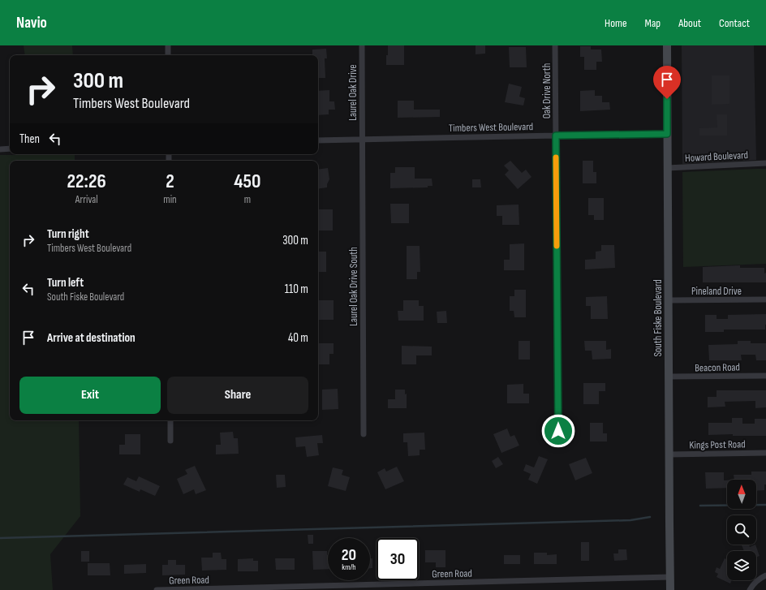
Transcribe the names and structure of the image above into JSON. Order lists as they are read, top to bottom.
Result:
{
  "streets": {
    "main road": ["South Fiske Boulevard"],
    "street": [
      "Oak Drive North",
      "Laurel Oak Drive",
      "Timbers West Boulevard",
      "Howard Boulevard",
      "Laurel Oak Drive South",
      "Pineland Drive",
      "Beacon Road",
      "Kings Post Road",
      "Green Road"
    ]
  },
  "crossings": [
    ["Oak Drive North", "Timbers West Boulevard"],
    ["Laurel Oak Drive", "Timbers West Boulevard"],
    ["Laurel Oak Drive", "Laurel Oak Drive South"],
    ["Timbers West Boulevard", "Laurel Oak Drive South"],
    ["Timbers West Boulevard", "South Fiske Boulevard"],
    ["Howard Boulevard", "South Fiske Boulevard"],
    ["Pineland Drive", "South Fiske Boulevard"],
    ["South Fiske Boulevard", "Beacon Road"],
    ["South Fiske Boulevard", "Kings Post Road"],
    ["South Fiske Boulevard", "Green Road"]
  ],
  "north": "top",
  "page": {
    "header": "Navio",
    "nav": [
      "Home",
      "Map",
      "About",
      "Contact"
    ],
    "turn": ["300 m", "Timbers West Boulevard"],
    "then": "Then",
    "eta": [
      "22:26",
      "Arrival",
      "2",
      "min",
      "450",
      "m"
    ],
    "list": [
      {
        "name": "Turn right",
        "note": "Timbers West Boulevard",
        "value": "300 m"
      },
      {
        "name": "Turn left",
        "note": "South Fiske Boulevard",
        "value": "110 m"
      },
      {
        "name": "Arrive at destination",
        "value": "40 m"
      }
    ],
    "buttons": ["Exit", "Share"],
    "speed": "20 km/h",
    "limit": "30"
  }
}
